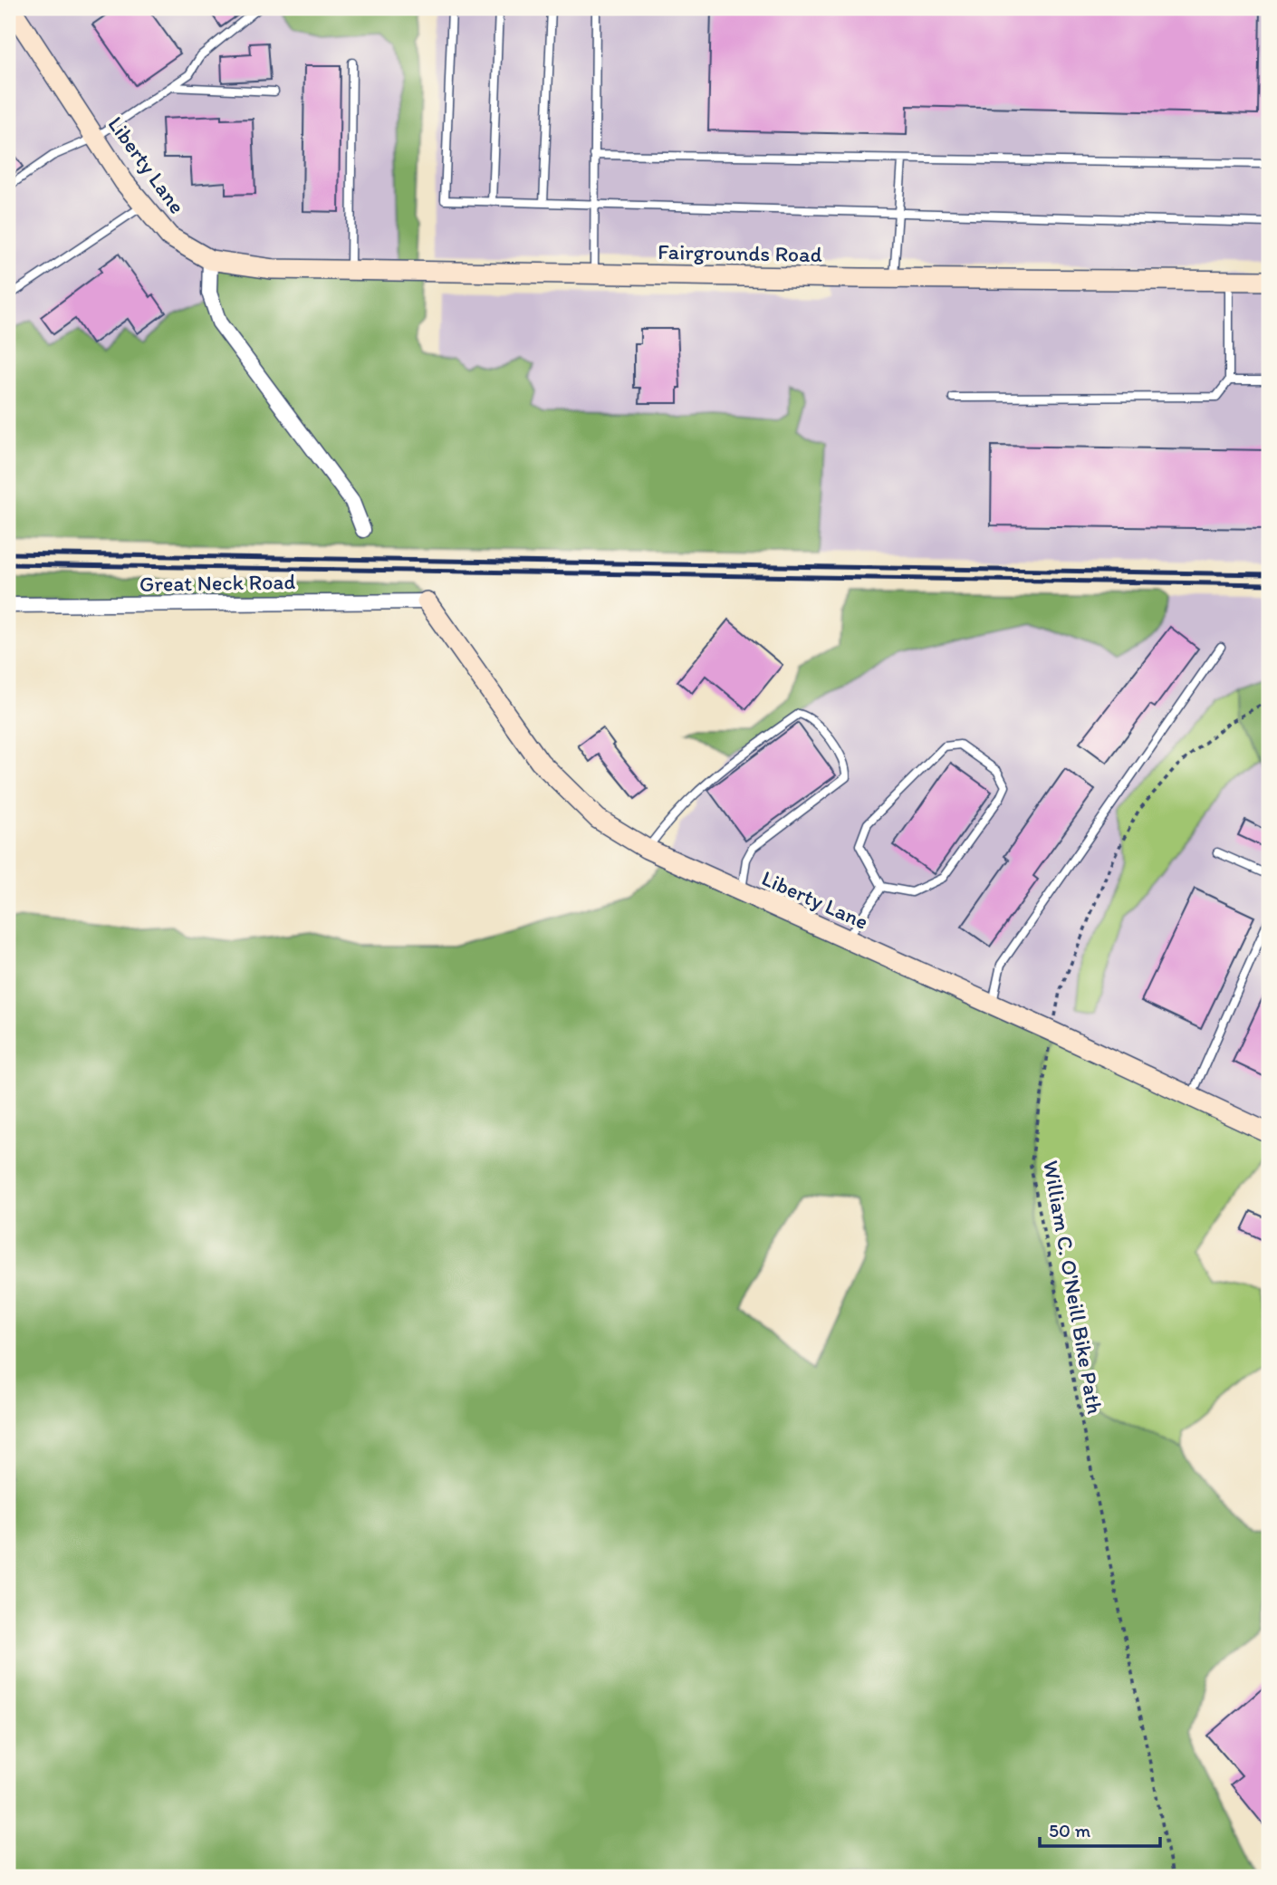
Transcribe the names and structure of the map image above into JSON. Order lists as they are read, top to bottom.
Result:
{
  "streets": {
    "street": ["Liberty Lane", "Fairgrounds Road", "Great Neck Road"],
    "path": ["William C. O'Neill Bike Path"]
  },
  "crossings": [
    ["Liberty Lane", "Fairgrounds Road"],
    ["Liberty Lane", "Great Neck Road"],
    ["Liberty Lane", "William C. O'Neill Bike Path"]
  ],
  "scale_bar": "50 m"
}
